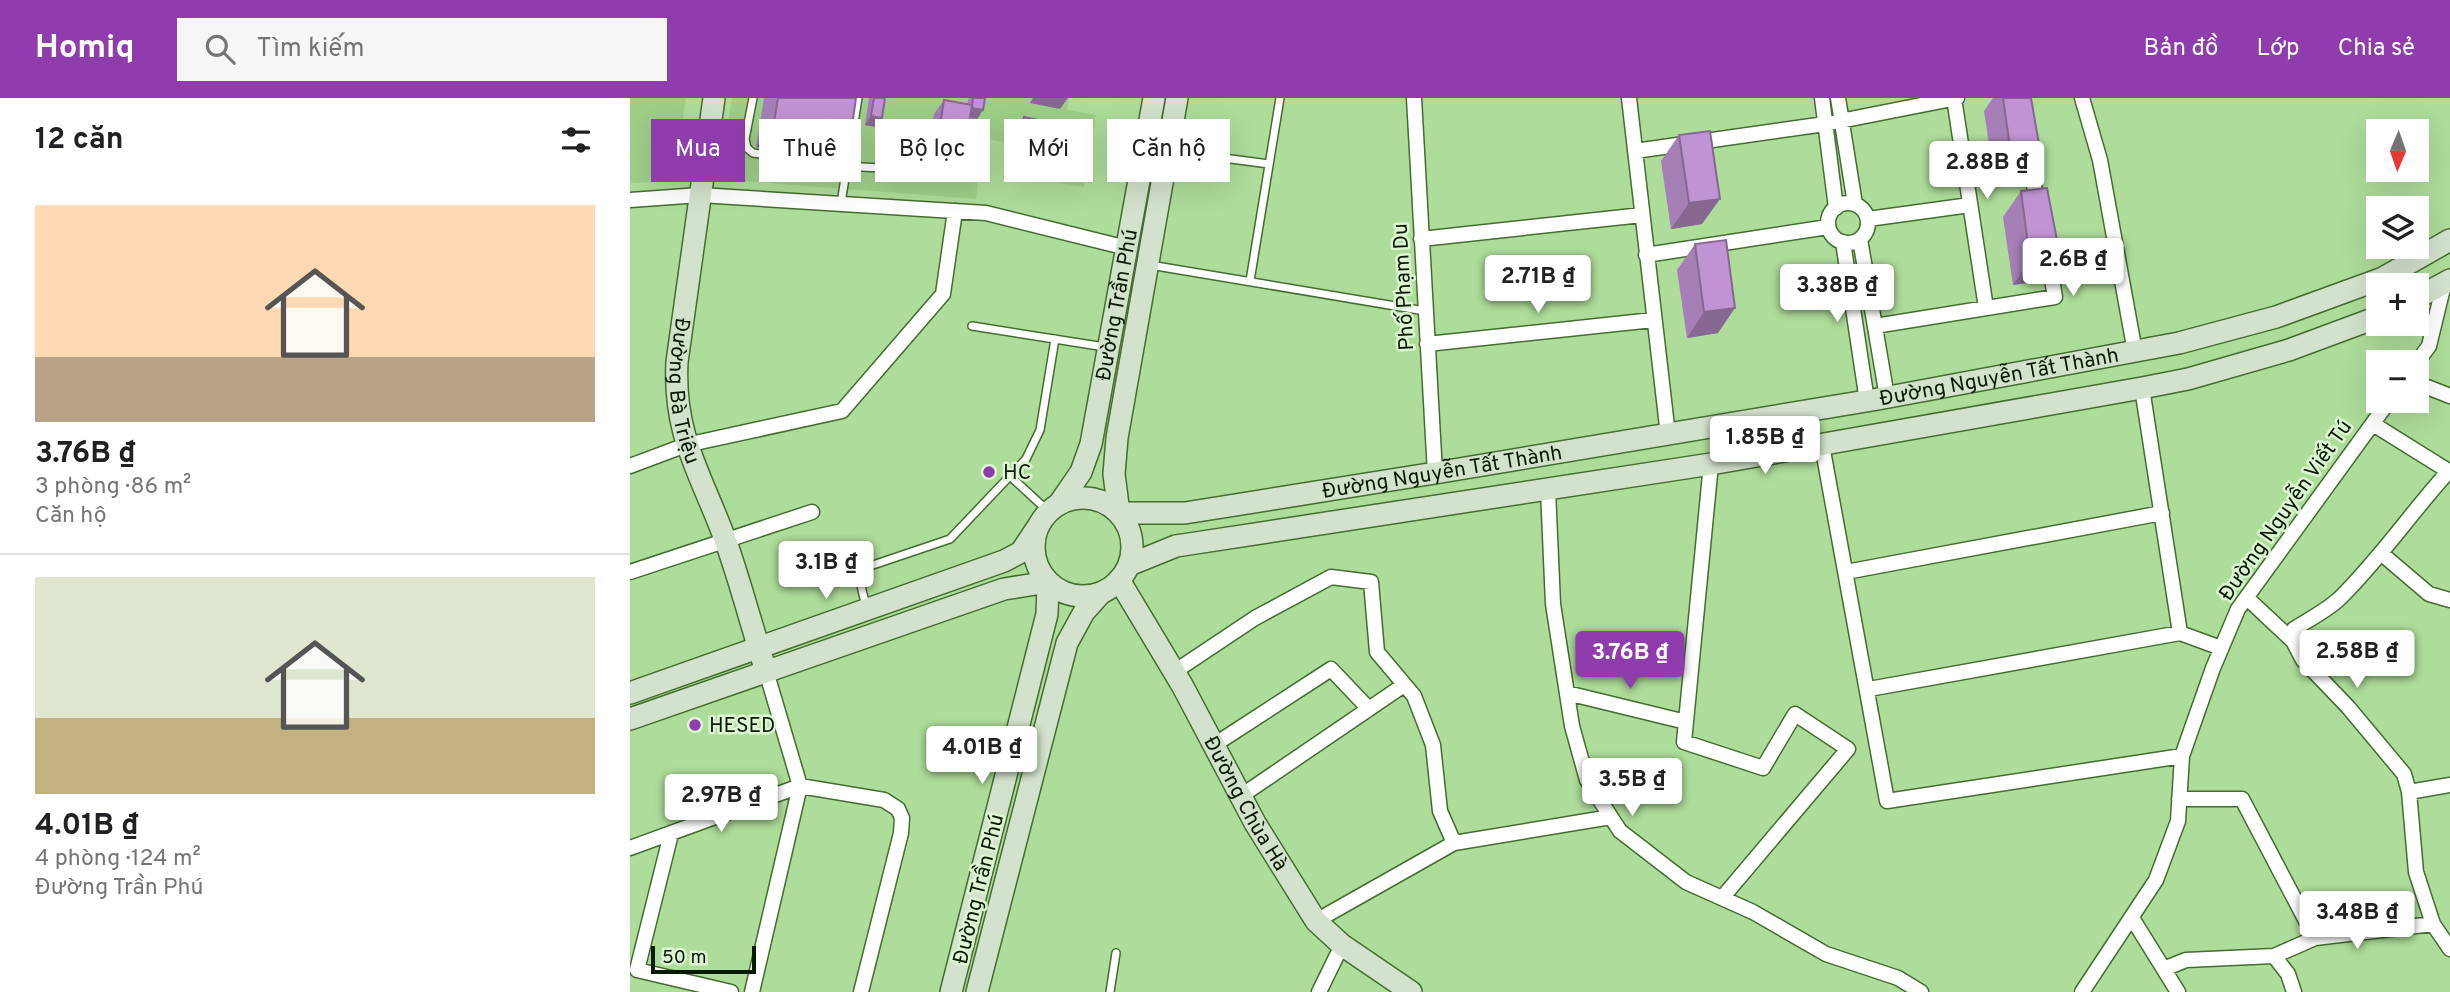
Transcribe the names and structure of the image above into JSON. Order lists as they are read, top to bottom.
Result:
{
  "streets": {
    "main road": [
      "Đường Trần Phú",
      "Đường Nguyễn Tất Thành",
      "Đường Bà Triệu",
      "Đường Chùa Hà"
    ],
    "street": ["Phố Phạm Du", "Đường Nguyễn Viết Tú"]
  },
  "crossings": [
    ["Phố Phạm Du", "Đường Nguyễn Tất Thành"],
    ["Đường Trần Phú", "Đường Nguyễn Tất Thành"],
    ["Đường Trần Phú", "Đường Chùa Hà"],
    ["Đường Nguyễn Tất Thành", "Đường Chùa Hà"]
  ],
  "places": ["HC", "HESED"],
  "scale_bar": "50 m",
  "north": "bottom",
  "page": {
    "header": "Homiq",
    "search": "Tìm kiếm",
    "nav": ["Bản đồ", "Lớp", "Chia sẻ"],
    "heading": "12 căn",
    "map_buttons": ["+", "−"],
    "chip": [
      "Mua",
      "Thuê",
      "Bộ lọc",
      "Mới",
      "Căn hộ"
    ],
    "price": [
      "2.88B ₫",
      "2.6B ₫",
      "2.71B ₫",
      "3.38B ₫",
      "1.85B ₫",
      "3.1B ₫",
      "2.58B ₫",
      "3.76B ₫",
      "4.01B ₫",
      "3.5B ₫",
      "2.97B ₫",
      "3.48B ₫"
    ],
    "list": [
      {
        "name": "3.76B ₫",
        "note": "3 phòng · 86 m² · Căn hộ"
      },
      {
        "name": "4.01B ₫",
        "note": "4 phòng · 124 m² · Đường Trần Phú"
      }
    ],
    "scale": "50 m"
  }
}
